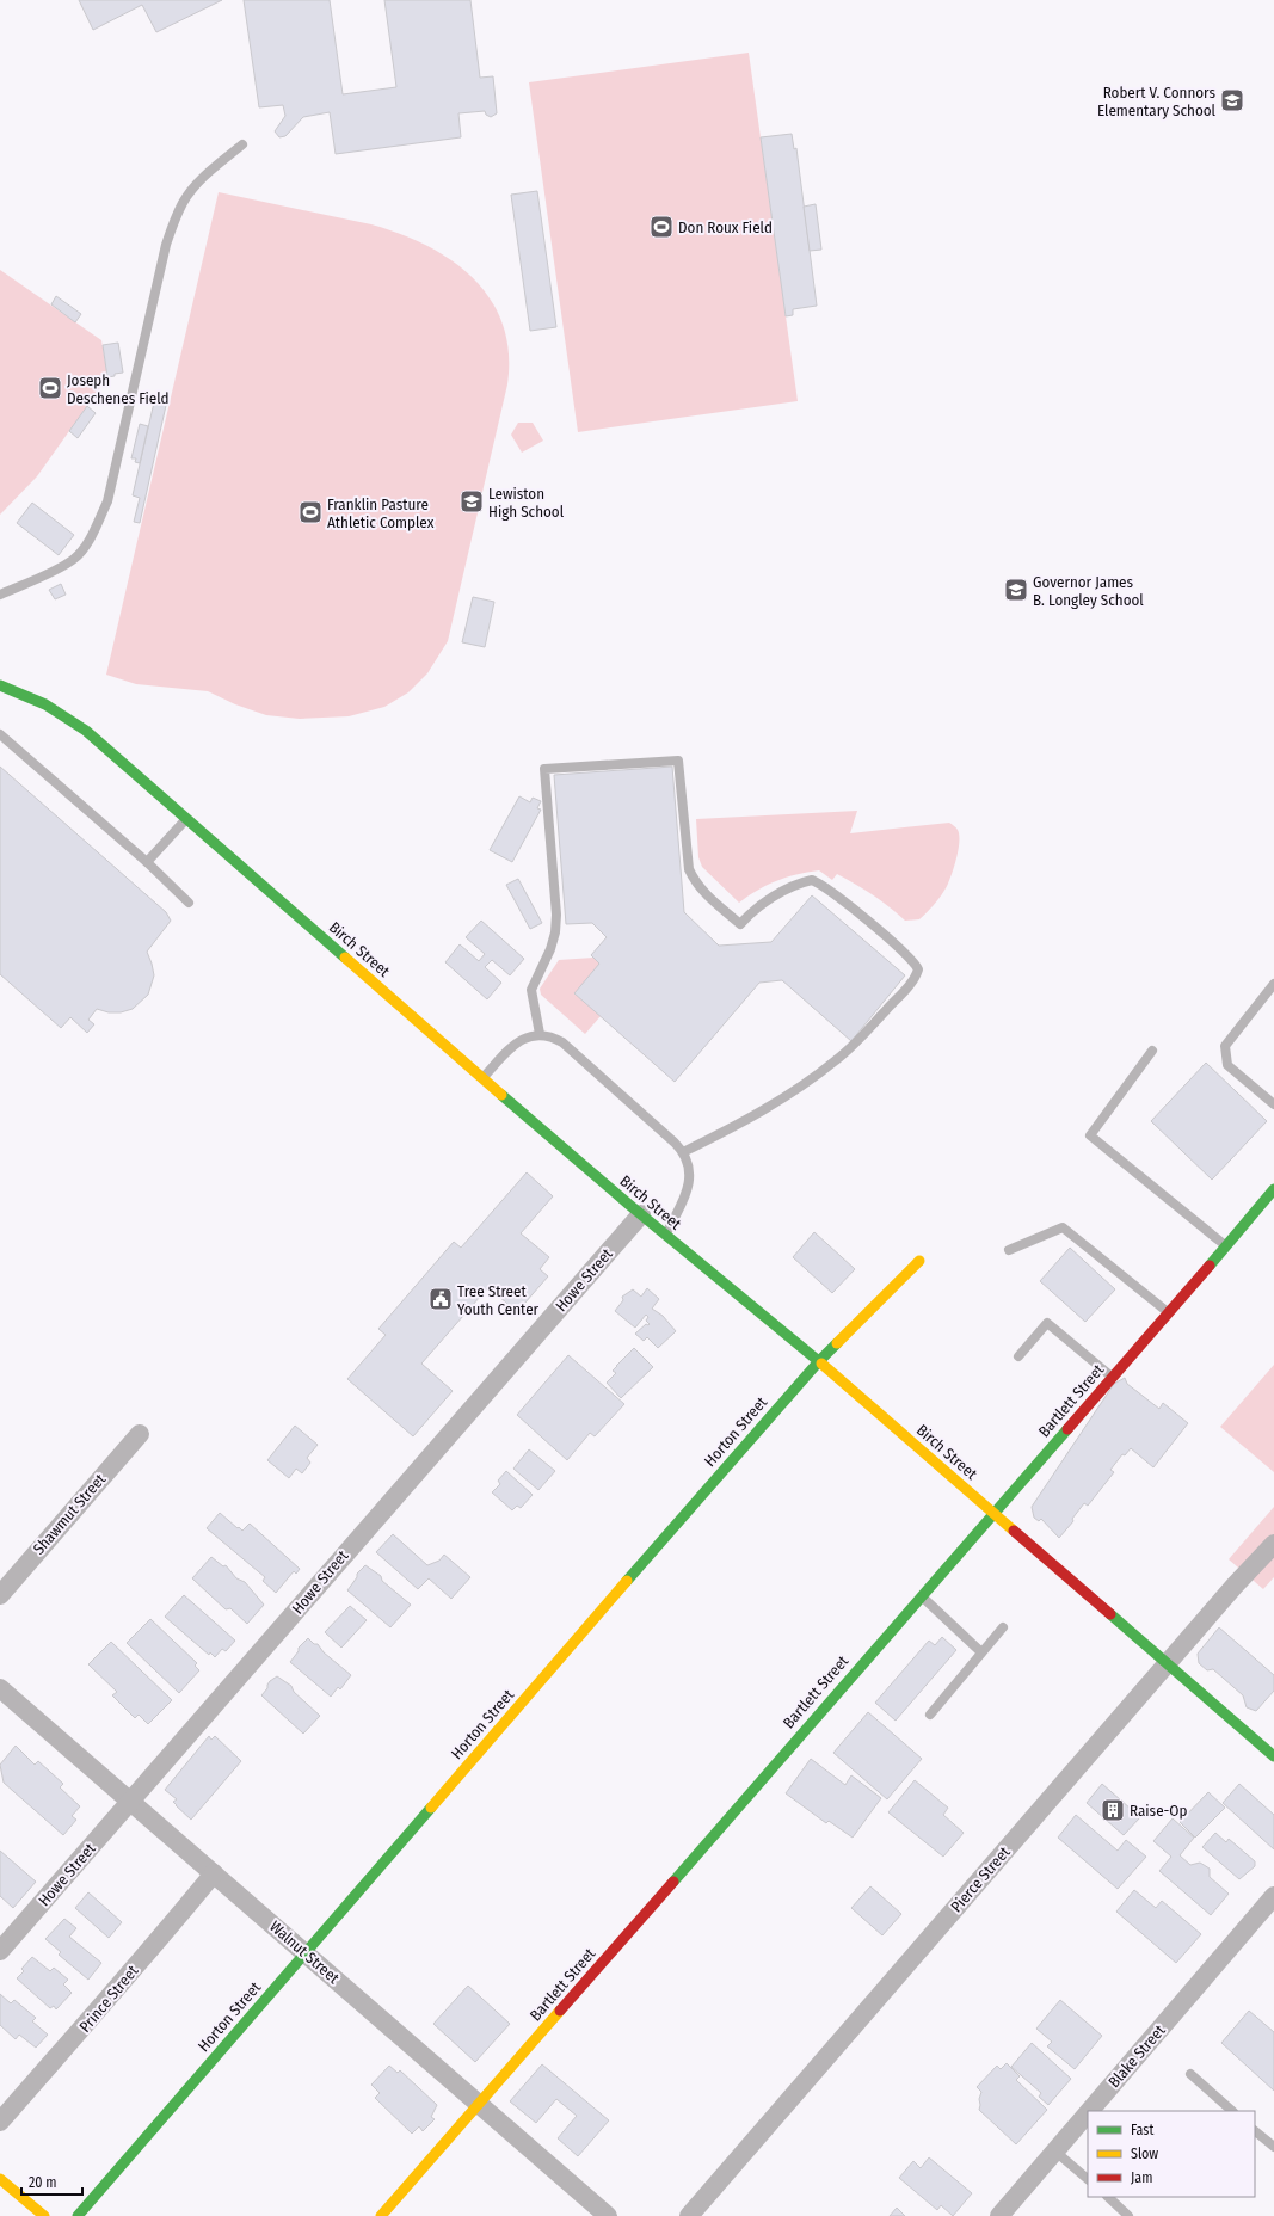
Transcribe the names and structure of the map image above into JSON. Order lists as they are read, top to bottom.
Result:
{
  "streets": {
    "street": [
      "Birch Street",
      "Howe Street",
      "Bartlett Street",
      "Horton Street",
      "Shawmut Street",
      "Pierce Street",
      "Walnut Street",
      "Prince Street",
      "Blake Street"
    ]
  },
  "crossings": [
    ["Birch Street", "Howe Street"],
    ["Birch Street", "Bartlett Street"],
    ["Birch Street", "Horton Street"],
    ["Birch Street", "Pierce Street"],
    ["Howe Street", "Walnut Street"],
    ["Bartlett Street", "Walnut Street"],
    ["Horton Street", "Walnut Street"],
    ["Walnut Street", "Prince Street"]
  ],
  "places": {
    "school or university": ["Robert V. Connors Elementary School", "Lewiston High School", "Governor James B. Longley School"],
    "sports": ["Don Roux Field", "Joseph Deschenes Field", "Franklin Pasture Athletic Complex"],
    "public building": ["Tree Street Youth Center"],
    "building": ["Raise-Op"]
  },
  "legend": ["Fast", "Slow", "Jam"],
  "scale_bar": "20 m"
}
